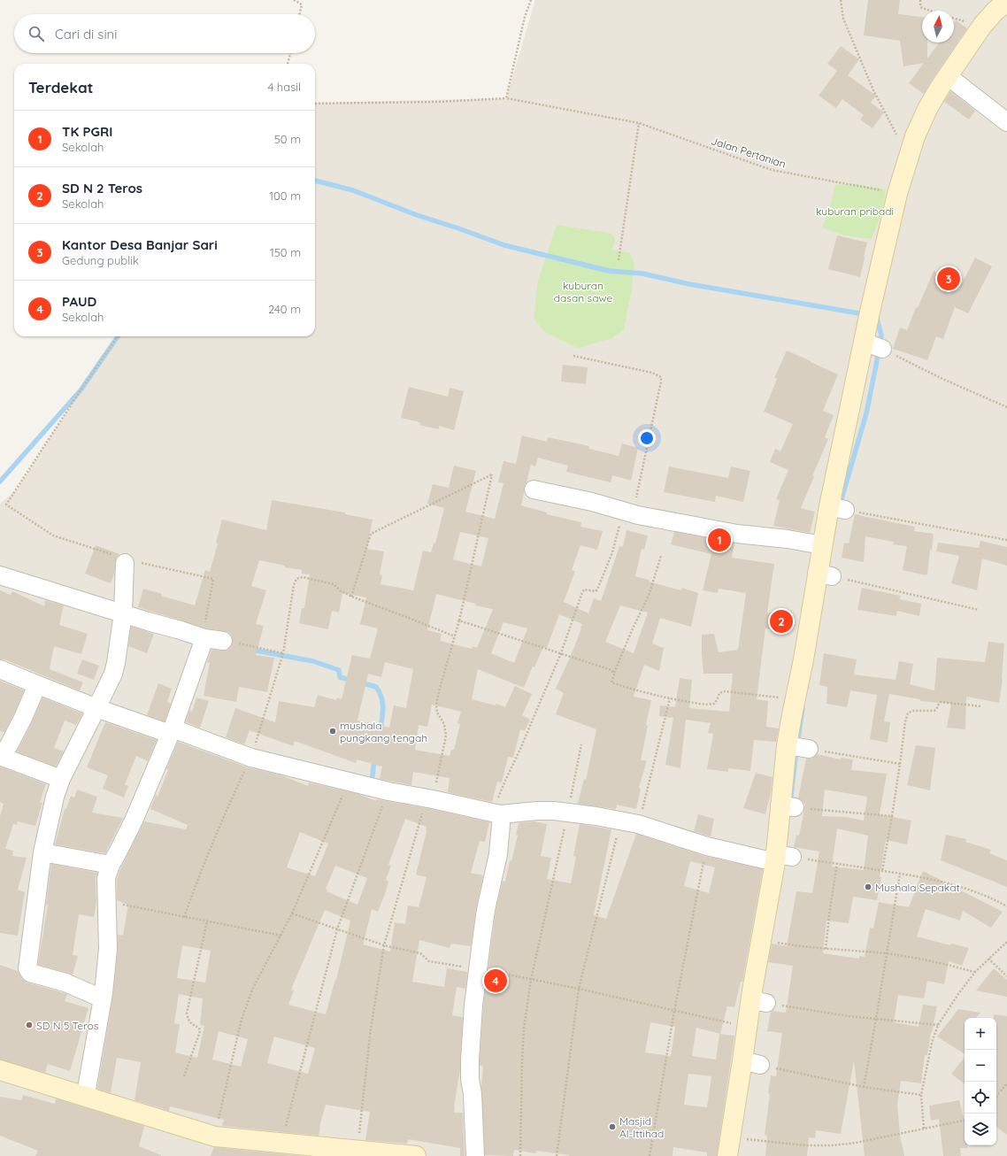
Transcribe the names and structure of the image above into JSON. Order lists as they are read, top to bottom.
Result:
{
  "streets": {
    "path": ["Jalan Pertanian"]
  },
  "parks": ["kuburan pribadi", "kuburan dasan sawe"],
  "places": [
    "mushala pungkang tengah",
    "Mushala Sepakat",
    "SD N 5 Teros",
    "Masjid Al-Ittihad"
  ],
  "north": "top",
  "page": {
    "search": "Cari di sini",
    "heading": ["Terdekat", "4 hasil"],
    "list": [
      {
        "mark": "1",
        "name": "TK PGRI",
        "note": "Sekolah",
        "value": "50 m"
      },
      {
        "mark": "2",
        "name": "SD N 2 Teros",
        "note": "Sekolah",
        "value": "100 m"
      },
      {
        "mark": "3",
        "name": "Kantor Desa Banjar Sari",
        "note": "Gedung publik",
        "value": "150 m"
      },
      {
        "mark": "4",
        "name": "PAUD",
        "note": "Sekolah",
        "value": "240 m"
      }
    ],
    "pins": [
      "3",
      "1",
      "2",
      "4"
    ],
    "map_buttons": ["+", "−"]
  }
}
